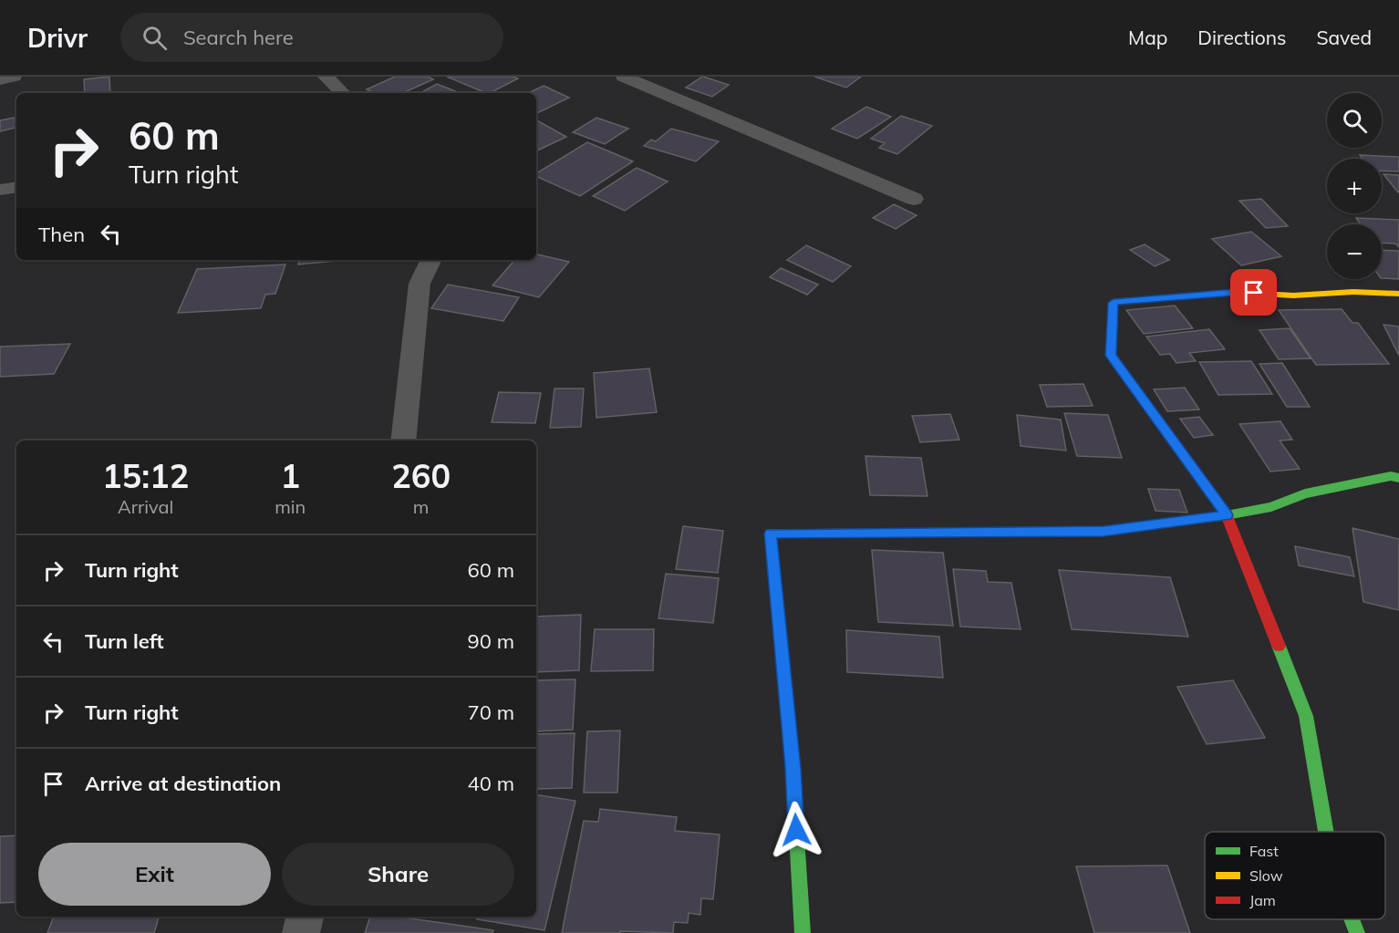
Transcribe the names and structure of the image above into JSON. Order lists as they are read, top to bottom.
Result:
{
  "legend": ["Fast", "Slow", "Jam"],
  "page": {
    "header": "Drivr",
    "search": "Search here",
    "nav": ["Map", "Directions", "Saved"],
    "map_buttons": ["+", "−"],
    "turn": ["60 m", "Turn right"],
    "then": "Then",
    "eta": [
      "15:12",
      "Arrival",
      "1",
      "min",
      "260",
      "m"
    ],
    "list": [
      {
        "name": "Turn right",
        "value": "60 m"
      },
      {
        "name": "Turn left",
        "value": "90 m"
      },
      {
        "name": "Turn right",
        "value": "70 m"
      },
      {
        "name": "Arrive at destination",
        "value": "40 m"
      }
    ],
    "buttons": ["Exit", "Share"]
  }
}
